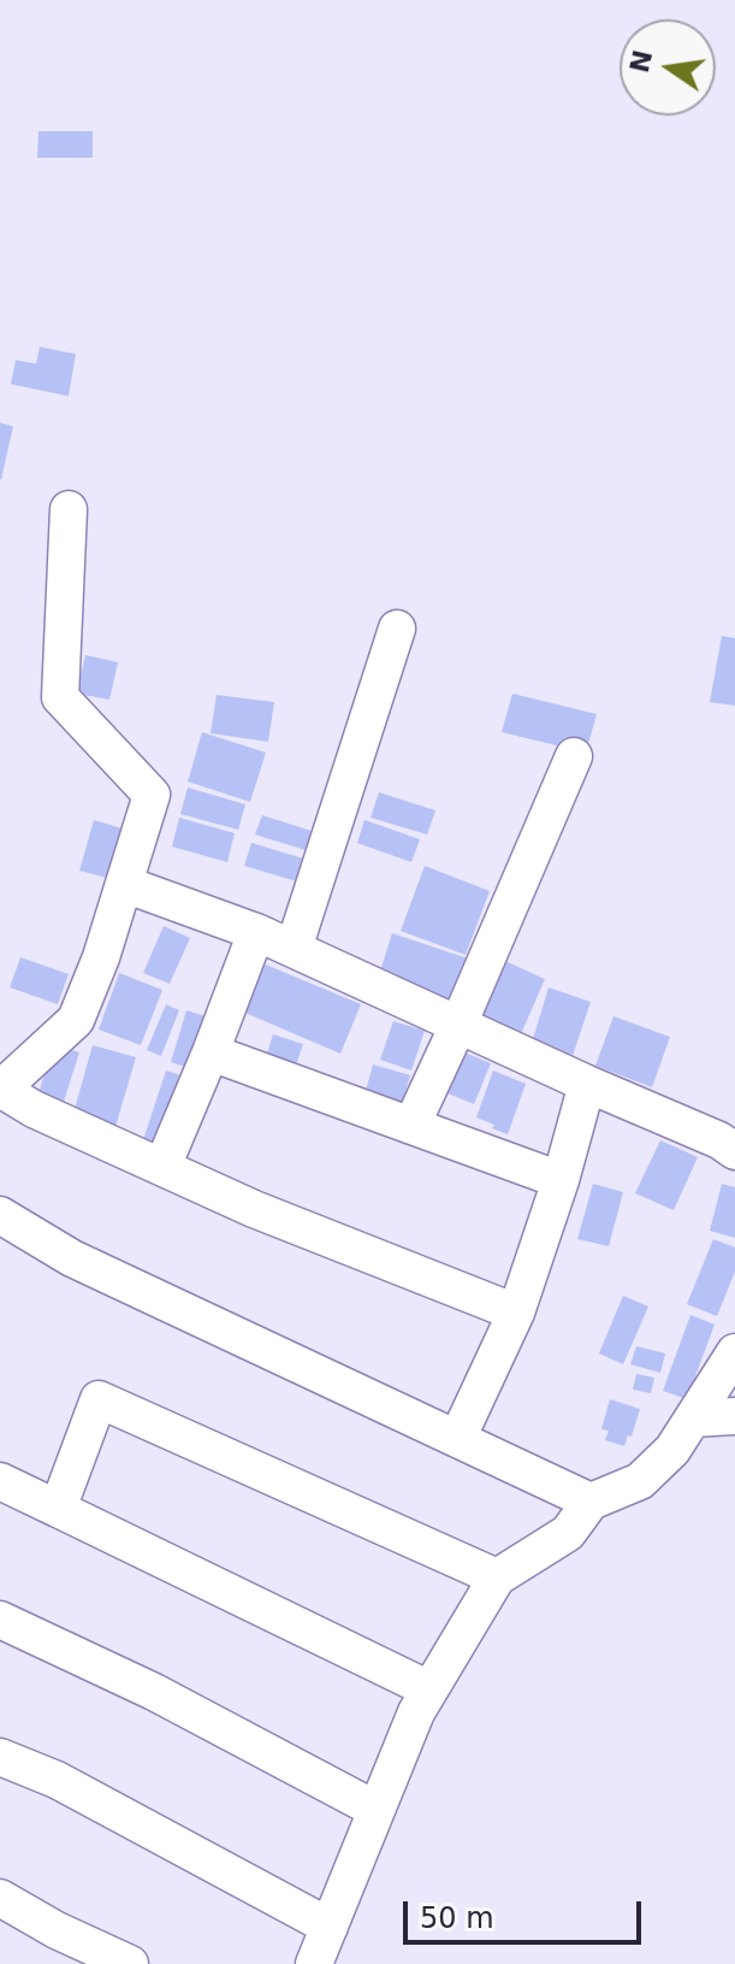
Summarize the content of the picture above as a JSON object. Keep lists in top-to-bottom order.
{
  "scale_bar": "50 m",
  "north": "left"
}
